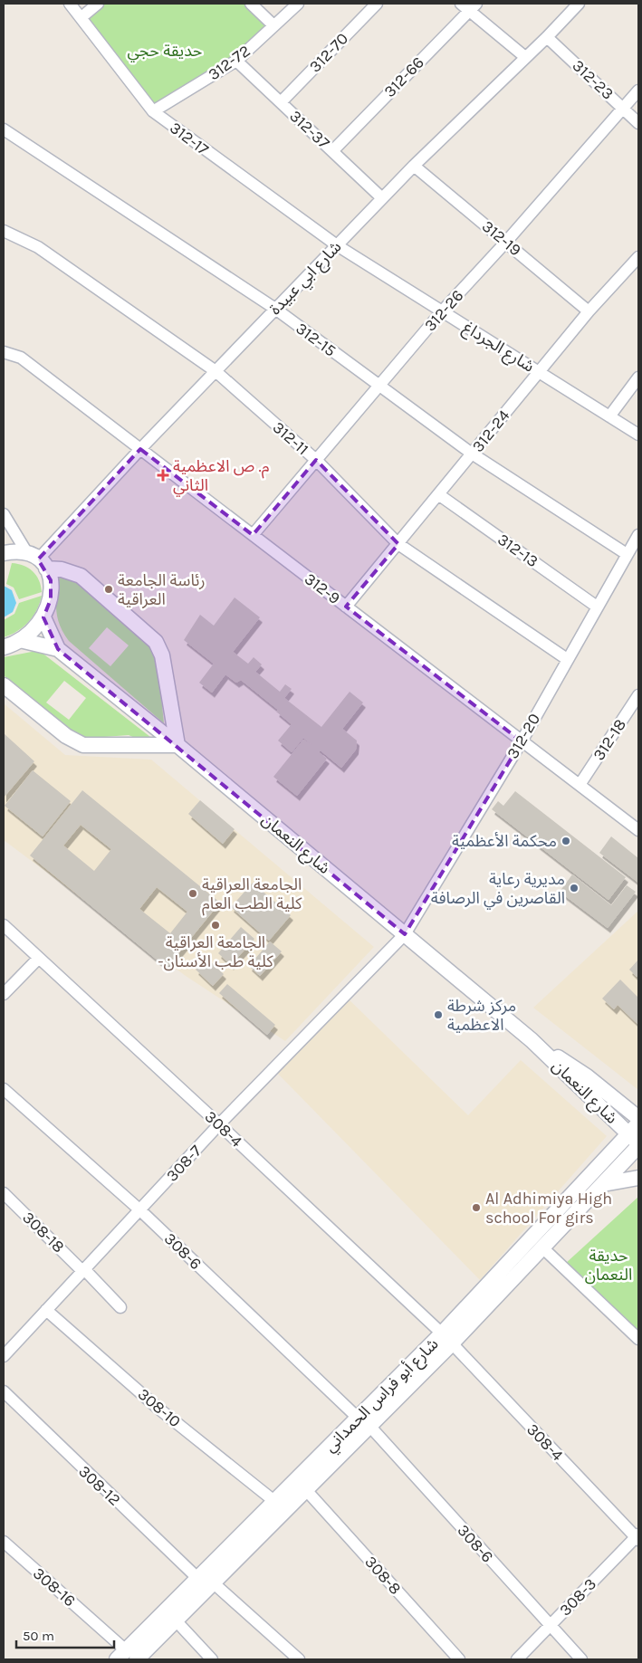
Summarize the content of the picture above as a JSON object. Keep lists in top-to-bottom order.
{
  "streets": {
    "street": [
      "312-70",
      "312-72",
      "312-66",
      "312-23",
      "312-37",
      "312-17",
      "312-19",
      "شارع ابي عبيدة",
      "312-26",
      "312-15",
      "شارع الجرداغ",
      "312-24",
      "312-11",
      "312-13",
      "312-9",
      "312-20",
      "312-18",
      "شارع النعمان",
      "308-4",
      "308-7",
      "308-18",
      "308-6",
      "شارع أبو فراس الحمداني",
      "308-10",
      "308-12",
      "308-8",
      "308-16",
      "308-3"
    ]
  },
  "crossings": [
    ["312-70", "312-37"],
    ["312-72", "312-37"],
    ["312-72", "312-17"],
    ["312-66", "312-37"],
    ["312-23", "شارع ابي عبيدة"],
    ["312-23", "312-26"],
    ["312-37", "شارع ابي عبيدة"],
    ["312-17", "شارع ابي عبيدة"],
    ["312-17", "شارع الجرداغ"],
    ["312-19", "شارع ابي عبيدة"],
    ["312-19", "312-26"],
    ["312-19", "312-24"],
    ["شارع ابي عبيدة", "312-15"],
    ["شارع ابي عبيدة", "شارع الجرداغ"],
    ["شارع ابي عبيدة", "312-11"],
    ["شارع ابي عبيدة", "312-9"],
    ["312-26", "312-15"],
    ["312-26", "شارع الجرداغ"],
    ["312-26", "312-11"],
    ["312-26", "312-9"],
    ["312-15", "312-24"],
    ["312-15", "312-20"],
    ["شارع الجرداغ", "312-24"],
    ["312-24", "312-11"],
    ["312-24", "312-13"],
    ["312-24", "312-9"],
    ["312-11", "312-20"],
    ["312-13", "312-20"],
    ["312-9", "312-20"],
    ["312-9", "312-18"],
    ["312-20", "شارع النعمان"],
    ["312-20", "308-7"],
    ["شارع النعمان", "308-7"],
    ["شارع النعمان", "شارع أبو فراس الحمداني"],
    ["308-4", "308-7"],
    ["308-4", "شارع أبو فراس الحمداني"],
    ["308-4", "308-3"],
    ["308-7", "308-18"],
    ["308-7", "308-6"],
    ["308-7", "308-10"],
    ["308-6", "شارع أبو فراس الحمداني"],
    ["308-6", "308-3"],
    ["شارع أبو فراس الحمداني", "308-10"],
    ["شارع أبو فراس الحمداني", "308-12"],
    ["شارع أبو فراس الحمداني", "308-8"],
    ["شارع أبو فراس الحمداني", "308-16"]
  ],
  "parks": ["حديقة حجي", "حديقة النعمان"],
  "places": {
    "health": ["م. ص الاعظمية الثاني"],
    "other": [
      "رئاسة الجامعة العراقية",
      "محكمة الأعظمية",
      "مديرية رعاية القاصرين في الرصافة",
      "الجامعة العراقية كلية الطب العام",
      "الجامعة العراقية -كلية طب الأسنان",
      "مركز شرطة الاعظمية",
      "Al Adhimiya High school For girs"
    ]
  },
  "scale_bar": "50 m"
}
